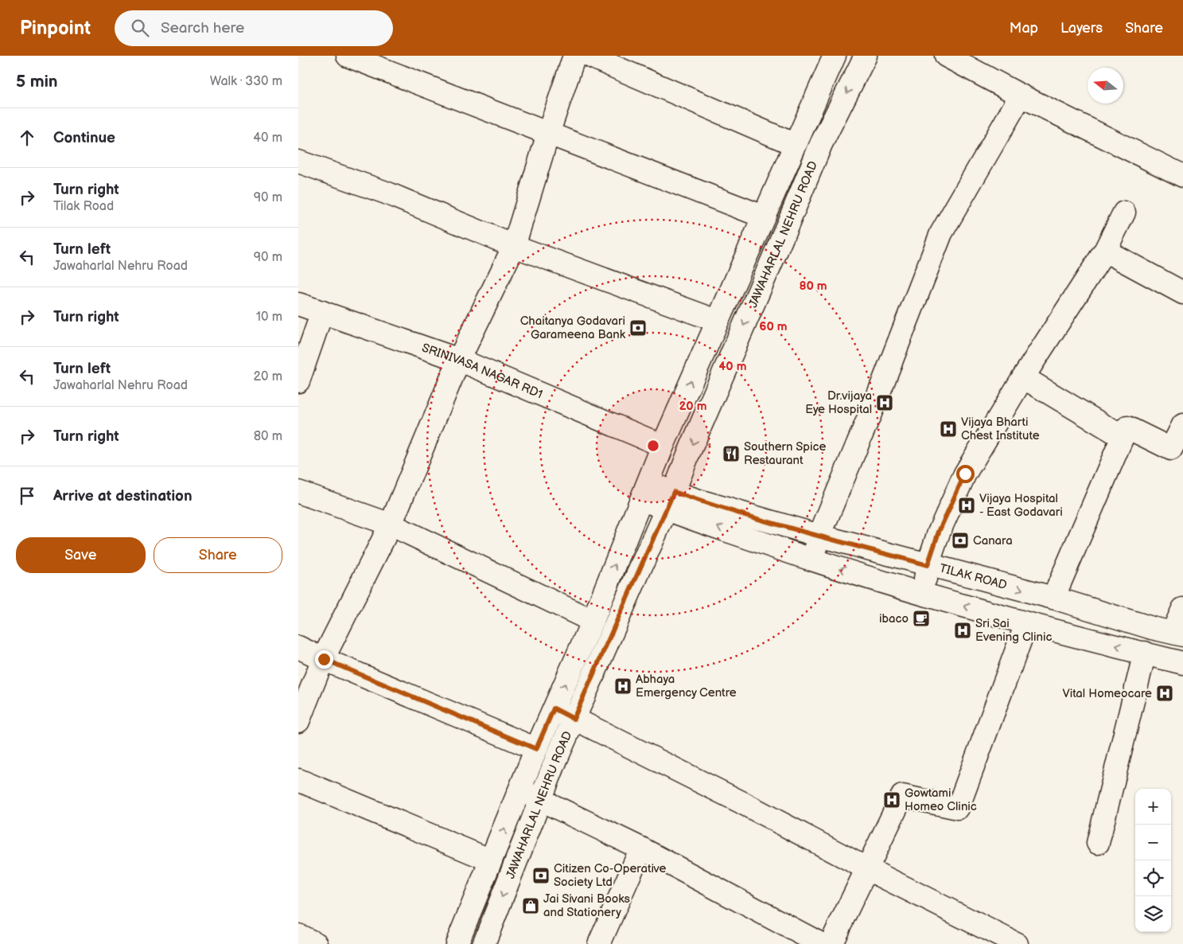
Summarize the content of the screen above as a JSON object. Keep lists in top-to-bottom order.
{
  "streets": {
    "street": ["JAWAHARLAL NEHRU ROAD", "SRINIVASA NAGAR RD1", "TILAK ROAD"]
  },
  "crossings": [
    ["JAWAHARLAL NEHRU ROAD", "SRINIVASA NAGAR RD1"],
    ["JAWAHARLAL NEHRU ROAD", "TILAK ROAD"]
  ],
  "places": {
    "bank": ["Chaitanya Godavari Garameena Bank", "Canara", "Citizen Co-Operative Society Ltd"],
    "hospital": [
      "Dr.vijaya Eye Hospital",
      "Vijaya Bharti Chest Institute",
      "Vijaya Hospital - East Godavari",
      "Sri Sai Evening Clinic",
      "Abhaya Emergency Centre",
      "Vital Homeocare",
      "Gowtami Homeo Clinic"
    ],
    "restaurant": ["Southern Spice Restaurant"],
    "cafe": ["ibaco"],
    "shop": ["Jai Sivani Books and Stationery"]
  },
  "north": "left",
  "page": {
    "header": "Pinpoint",
    "search": "Search here",
    "nav": ["Map", "Layers", "Share"],
    "heading": ["5 min", "Walk · 330 m"],
    "list": [
      ["Continue", "40 m"],
      ["Turn right", "Tilak Road", "90 m"],
      ["Turn left", "Jawaharlal Nehru Road", "90 m"],
      ["Turn right", "10 m"],
      ["Turn left", "Jawaharlal Nehru Road", "20 m"],
      ["Turn right", "80 m"],
      "Arrive at destination"
    ],
    "buttons": ["Save", "Share"],
    "map_buttons": ["+", "−"]
  },
  "rings": [
    "80 m",
    "60 m",
    "40 m",
    "20 m"
  ]
}
